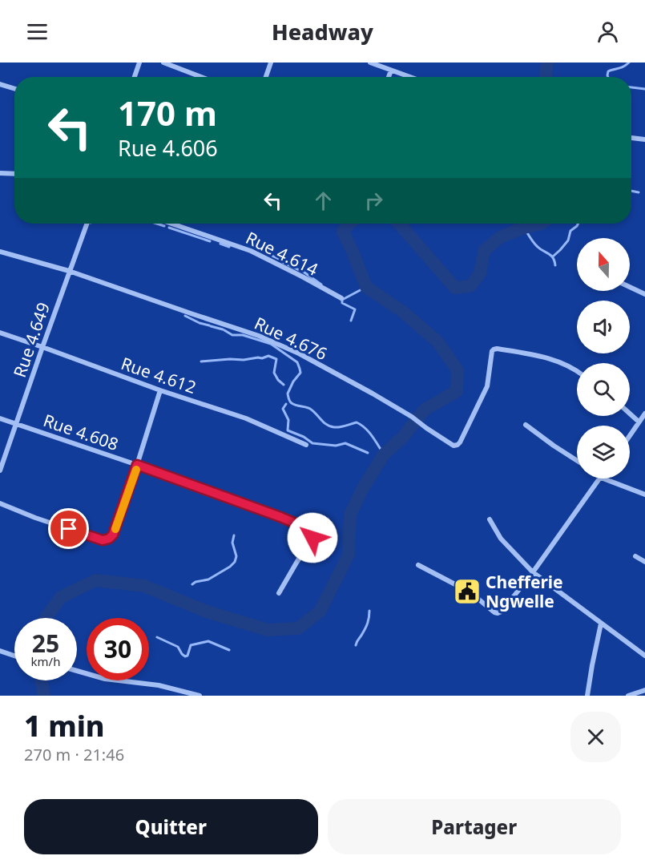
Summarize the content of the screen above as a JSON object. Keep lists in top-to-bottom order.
{
  "streets": {
    "street": [
      "Rue 4.614",
      "Rue 4.676",
      "Rue 4.649",
      "Rue 4.612",
      "Rue 4.608"
    ]
  },
  "crossings": [
    ["Rue 4.676", "Rue 4.649"],
    ["Rue 4.649", "Rue 4.612"],
    ["Rue 4.649", "Rue 4.608"]
  ],
  "places": {
    "public building": ["Chefferie Ngwelle"]
  },
  "north": "top",
  "page": {
    "header": "Headway",
    "turn": ["170 m", "Rue 4.606"],
    "speed": "25 km/h",
    "limit": "30",
    "heading": ["1 min", "270 m · 21:46"],
    "buttons": ["Quitter", "Partager"]
  }
}
